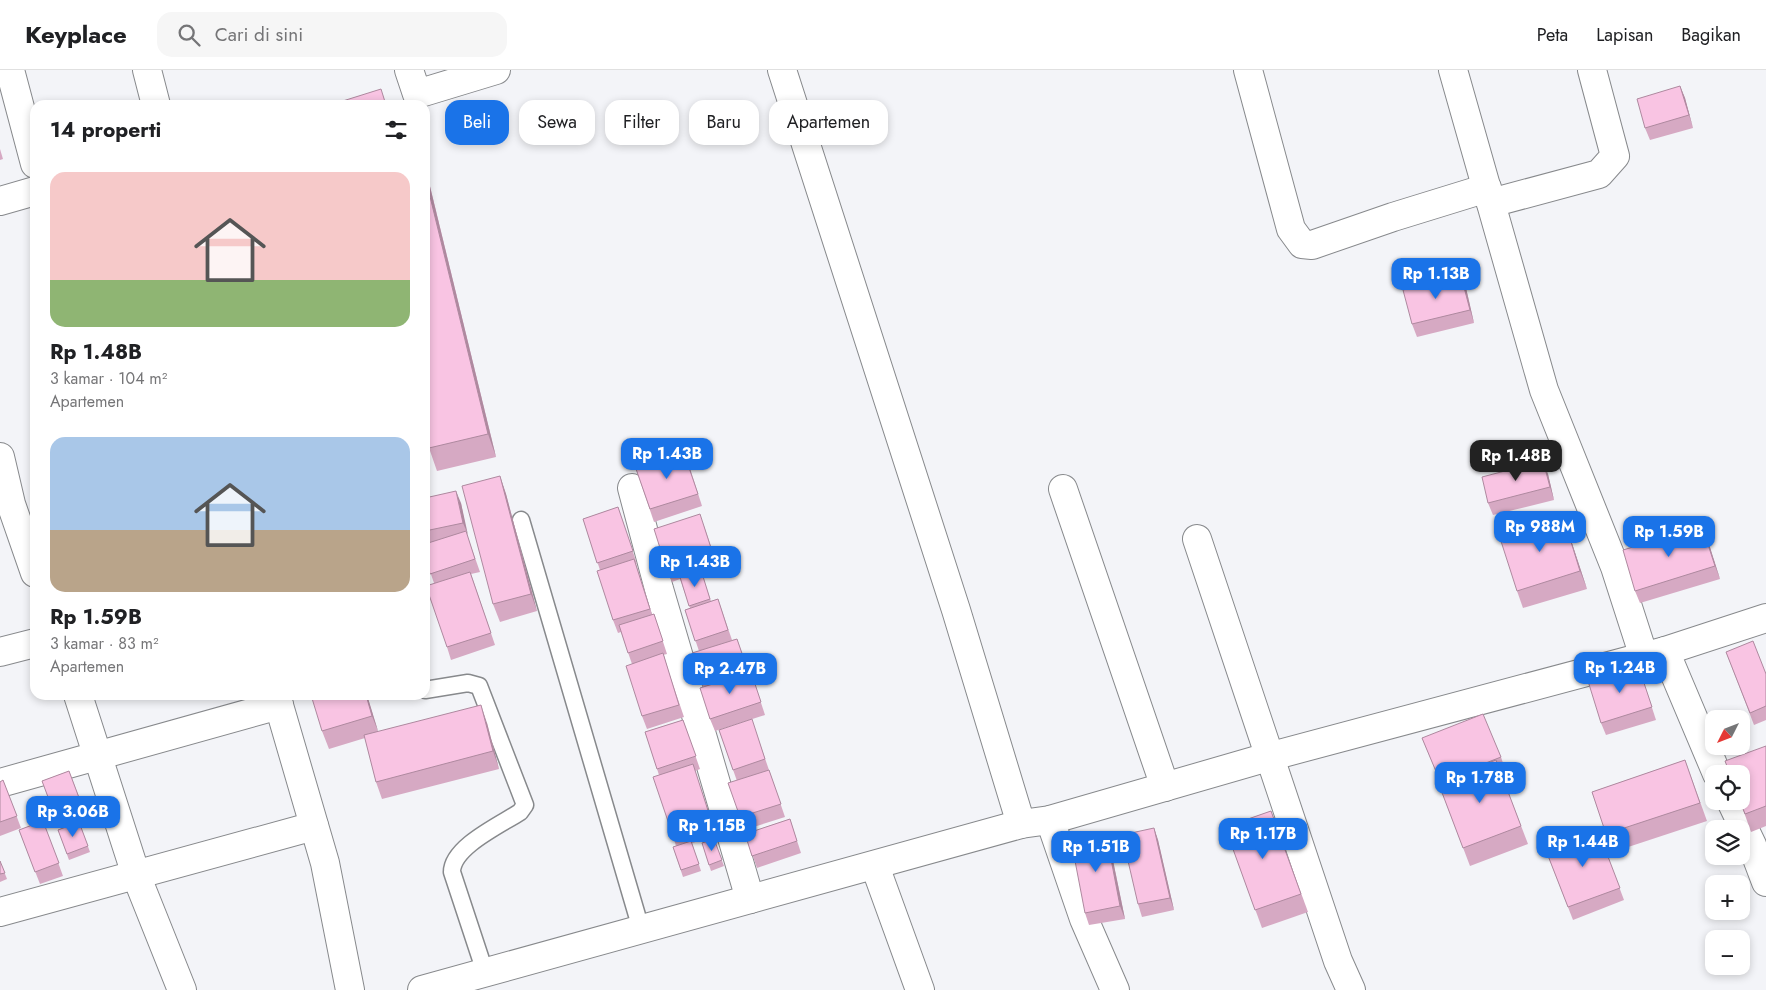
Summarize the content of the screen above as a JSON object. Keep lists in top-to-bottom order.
{
  "north": "bottom left",
  "page": {
    "header": "Keyplace",
    "search": "Cari di sini",
    "nav": ["Peta", "Lapisan", "Bagikan"],
    "chip": [
      "Beli",
      "Sewa",
      "Filter",
      "Baru",
      "Apartemen"
    ],
    "heading": "14 properti",
    "list": [
      {
        "name": "Rp 1.48B",
        "note": "3 kamar · 104 m² · Apartemen"
      },
      {
        "name": "Rp 1.59B",
        "note": "3 kamar · 83 m² · Apartemen"
      }
    ],
    "price": [
      "Rp 1.13B",
      "Rp 1.43B",
      "Rp 1.48B",
      "Rp 988M",
      "Rp 1.59B",
      "Rp 1.43B",
      "Rp 1.24B",
      "Rp 2.47B",
      "Rp 1.78B",
      "Rp 3.06B",
      "Rp 1.15B",
      "Rp 1.17B",
      "Rp 1.44B",
      "Rp 1.51B"
    ],
    "map_buttons": ["+", "−"]
  }
}
